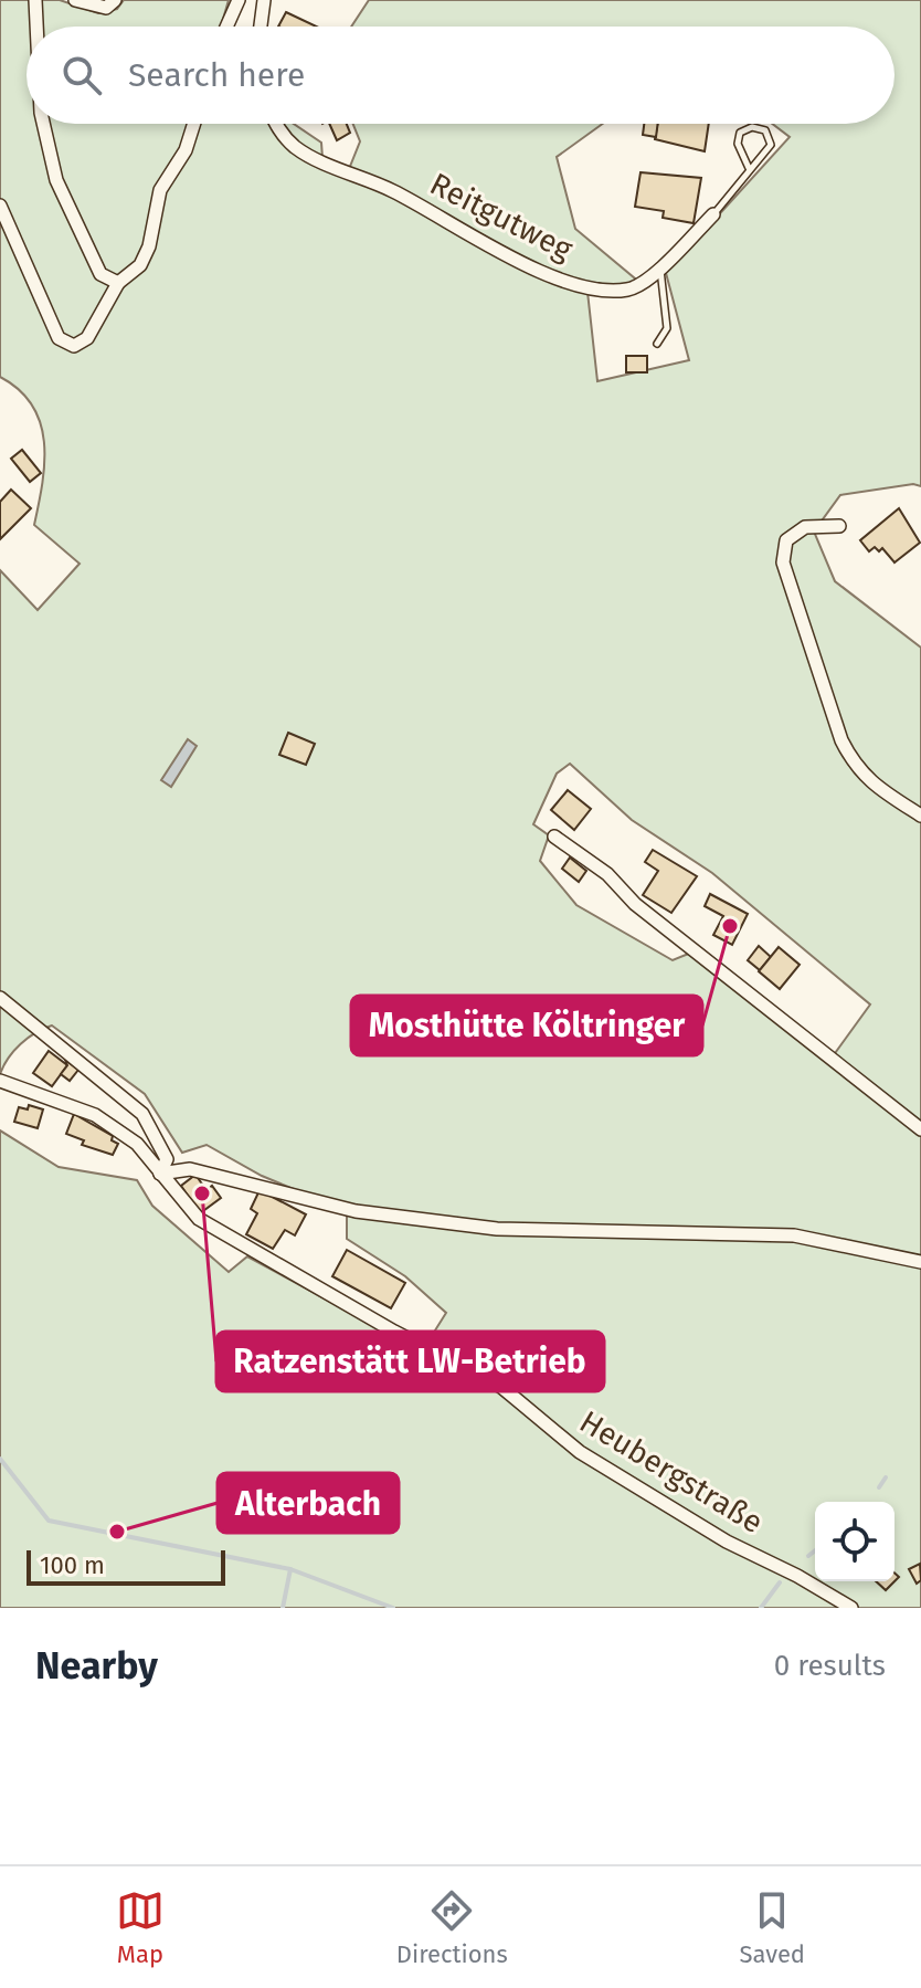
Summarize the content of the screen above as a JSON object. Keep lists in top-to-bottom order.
{
  "streets": {
    "street": ["Reitgutweg", "Heubergstraße"]
  },
  "places": ["Mosthütte Költringer", "Ratzenstätt LW-Betrieb", "Alterbach"],
  "scale_bar": "100 m",
  "page": {
    "search": "Search here",
    "scale": "100 m",
    "heading": ["Nearby", "0 results"],
    "nav": ["Map", "Directions", "Saved"]
  }
}
